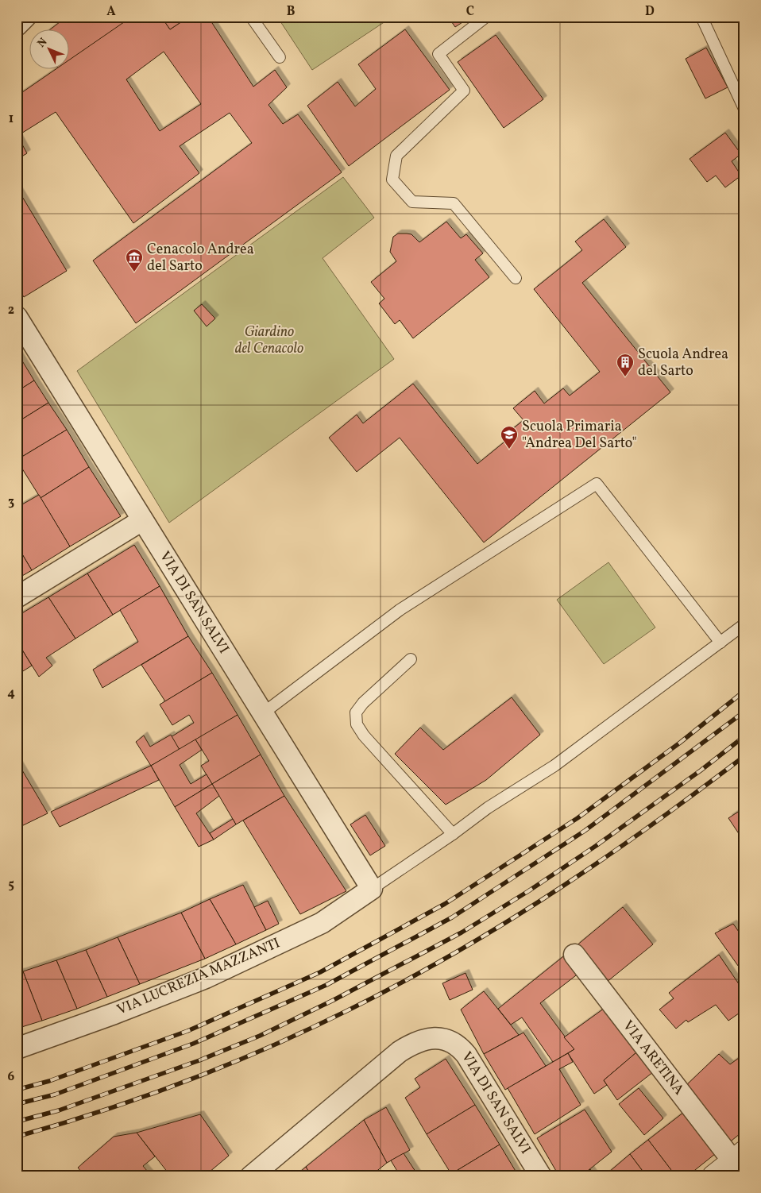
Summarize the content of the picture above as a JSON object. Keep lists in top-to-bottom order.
{
  "streets": {
    "street": ["VIA DI SAN SALVI", "VIA LUCREZIA MAZZANTI", "VIA ARETINA"]
  },
  "crossings": [
    ["VIA DI SAN SALVI", "VIA LUCREZIA MAZZANTI"]
  ],
  "parks": ["Giardino del Cenacolo"],
  "places": {
    "museum": ["Cenacolo Andrea del Sarto"],
    "building": ["Scuola Andrea del Sarto"],
    "school or university": ["Scuola Primaria \"Andrea Del Sarto\""]
  },
  "north": "top left",
  "grid": {
    "columns": [
      "A",
      "B",
      "C",
      "D"
    ],
    "rows": [
      "1",
      "2",
      "3",
      "4",
      "5",
      "6"
    ]
  }
}
